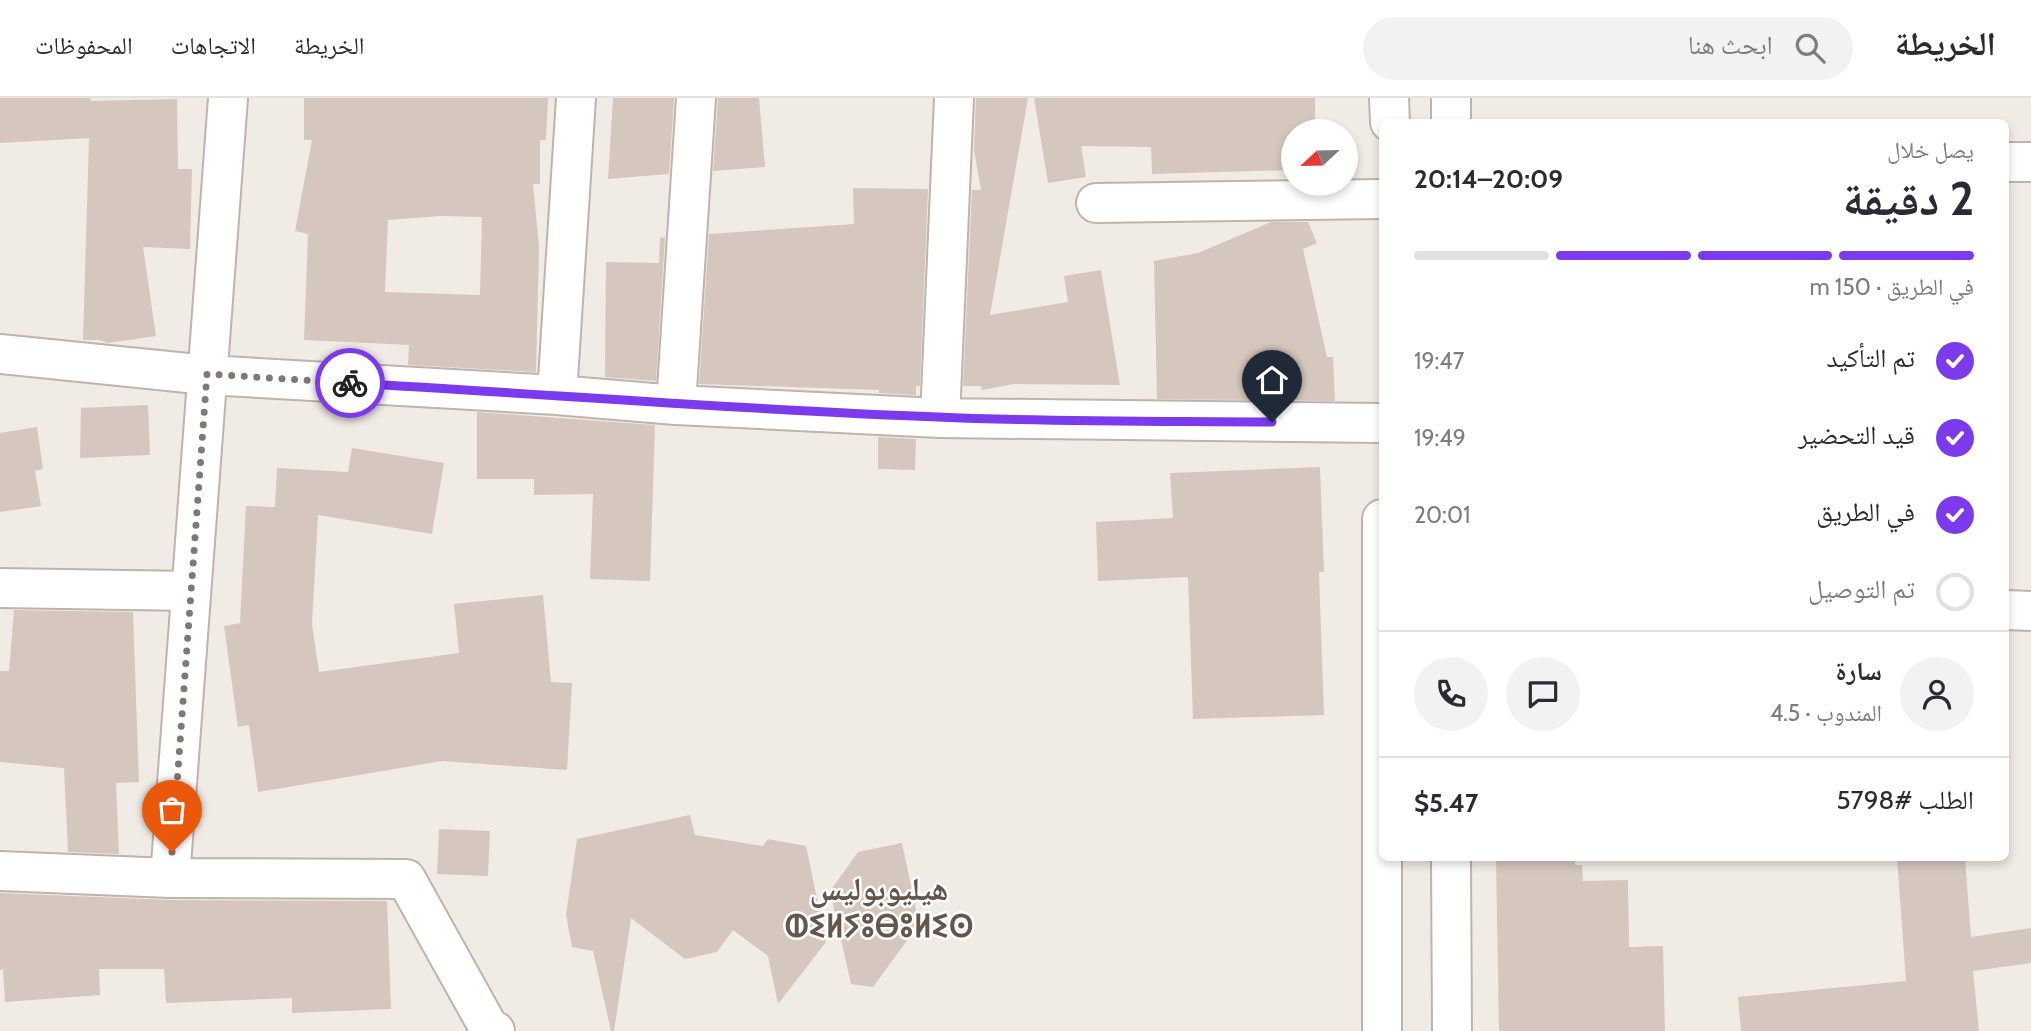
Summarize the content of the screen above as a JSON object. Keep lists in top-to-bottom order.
{
  "districts": ["ھيليوبوليس ⵀⵉⵍⵢⵓⴱⵓⵍⵉⵙ"],
  "north": "left",
  "page": {
    "header": "الخريطة",
    "search": "ابحث هنا",
    "nav": ["الخريطة", "الاتجاهات", "المحفوظات"],
    "heading": ["2 دقيقة", "يصل خلال", "20:09–20:14"],
    "panel": [
      "سارة",
      "المندوب · 4.5",
      "الطلب #5798",
      "$5.47"
    ],
    "bar": "في الطريق · 150 m",
    "list": [
      ["تم التأكيد", "19:47"],
      ["قيد التحضير", "19:49"],
      ["في الطريق", "20:01"],
      "تم التوصيل"
    ]
  }
}
